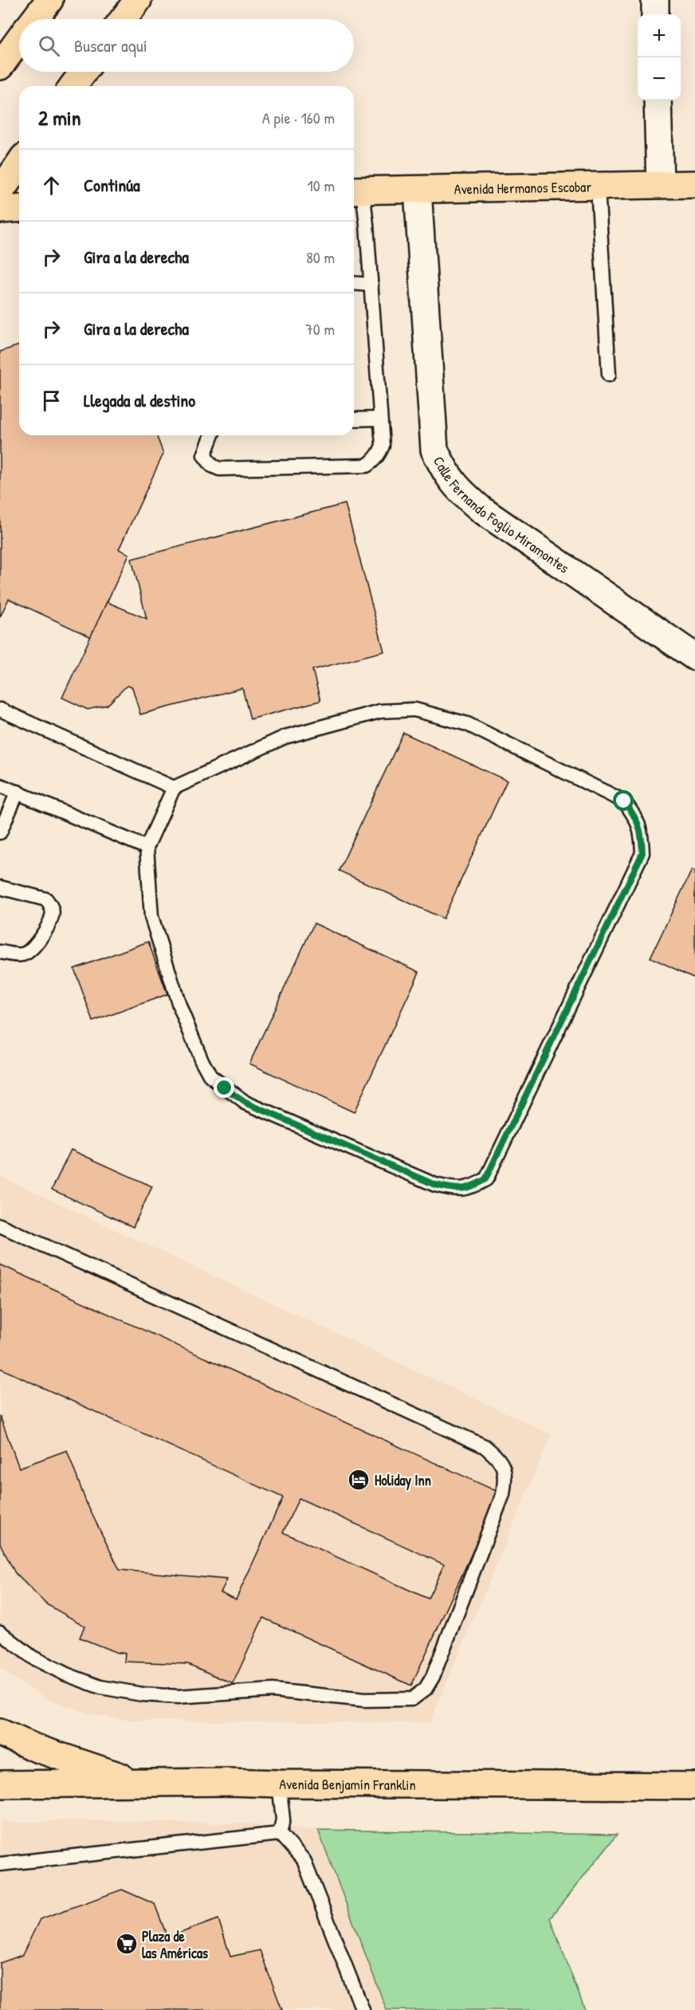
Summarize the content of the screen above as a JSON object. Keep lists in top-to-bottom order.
{
  "streets": {
    "main road": ["Avenida Hermanos Escobar", "Avenida Benjamín Franklin"],
    "street": ["Calle Fernando Foglio Miramontes"]
  },
  "crossings": [
    ["Avenida Hermanos Escobar", "Calle Fernando Foglio Miramontes"]
  ],
  "places": {
    "hotel": ["Holiday Inn"],
    "supermarket": ["Plaza de las Américas"]
  },
  "page": {
    "map_buttons": ["+", "−"],
    "search": "Buscar aquí",
    "heading": ["2 min", "A pie · 160 m"],
    "list": [
      ["Continúa", "10 m"],
      ["Gira a la derecha", "80 m"],
      ["Gira a la derecha", "70 m"],
      "Llegada al destino"
    ]
  }
}
